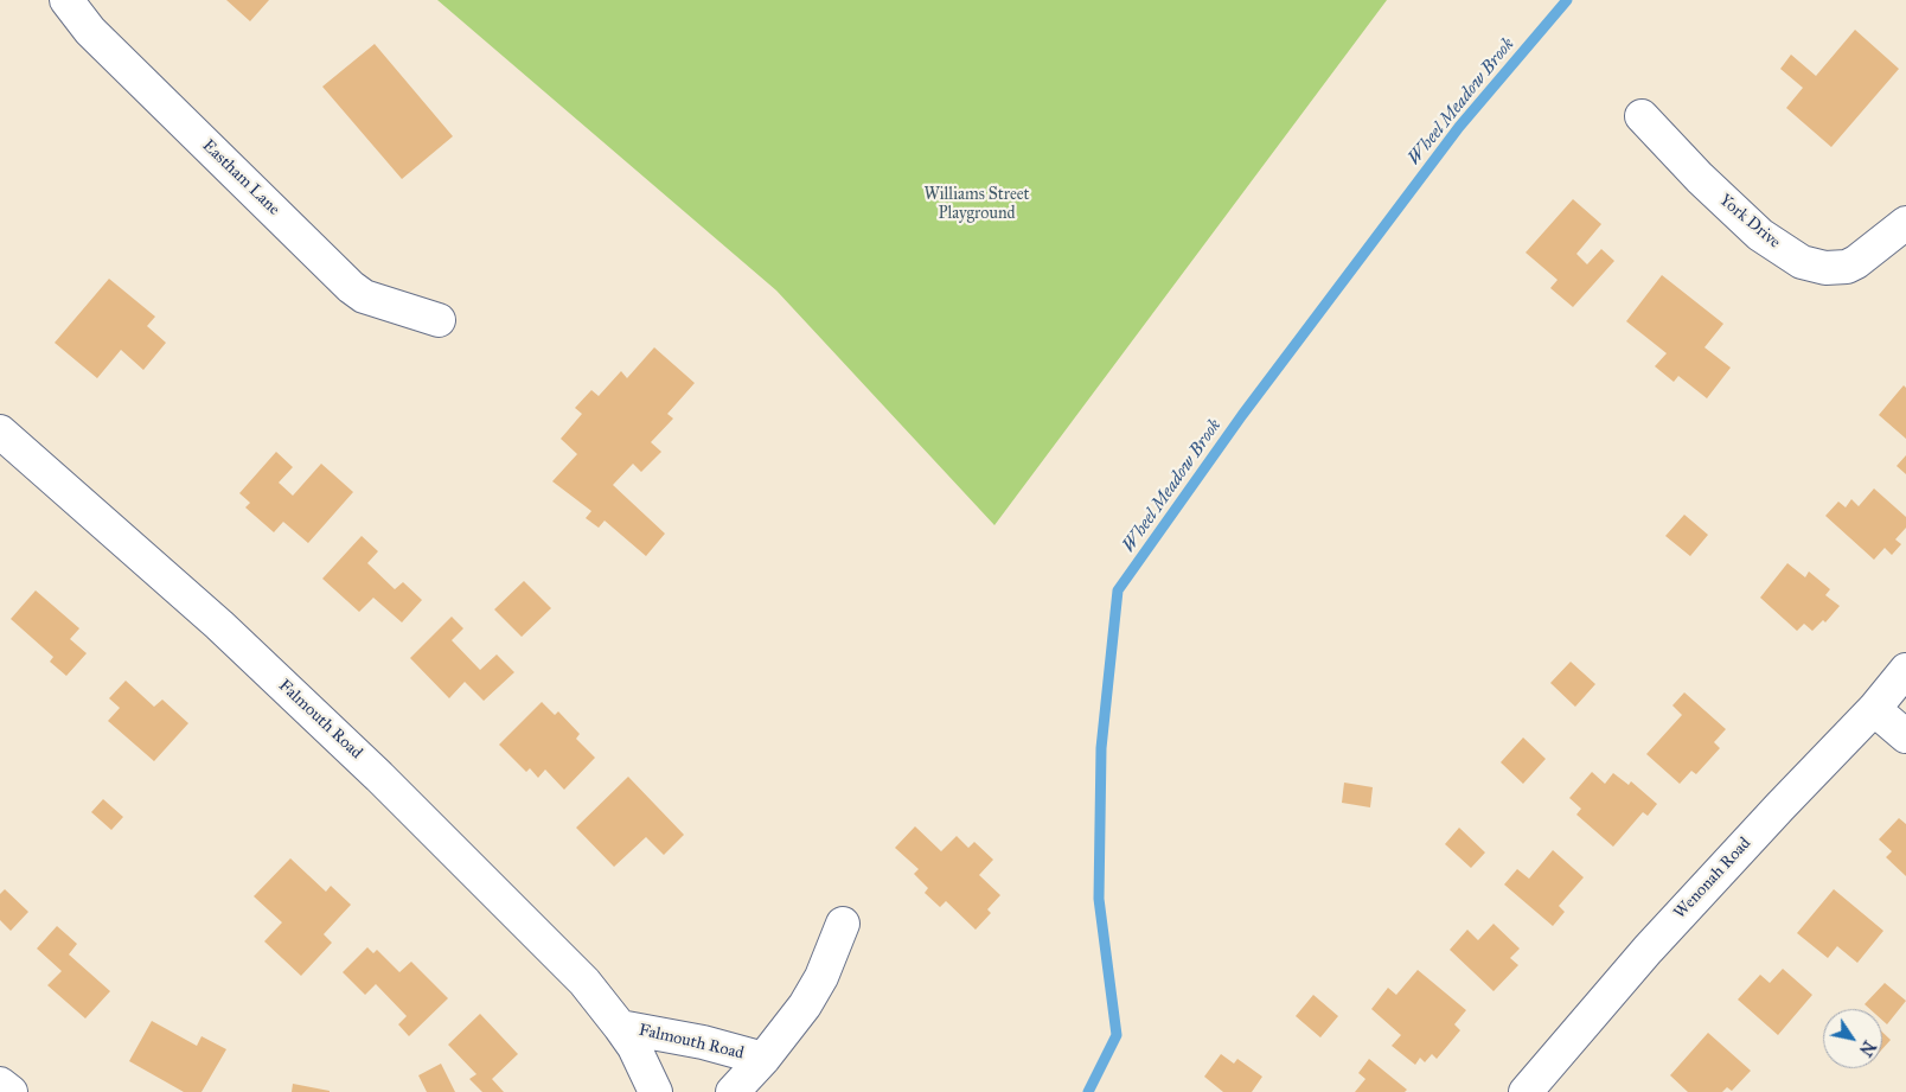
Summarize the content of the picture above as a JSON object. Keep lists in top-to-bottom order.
{
  "streets": {
    "street": [
      "Eastham Lane",
      "York Drive",
      "Falmouth Road",
      "Wenonah Road"
    ]
  },
  "water": ["Wheel Meadow Brook"],
  "parks": ["Williams Street Playground"],
  "north": "bottom right"
}
